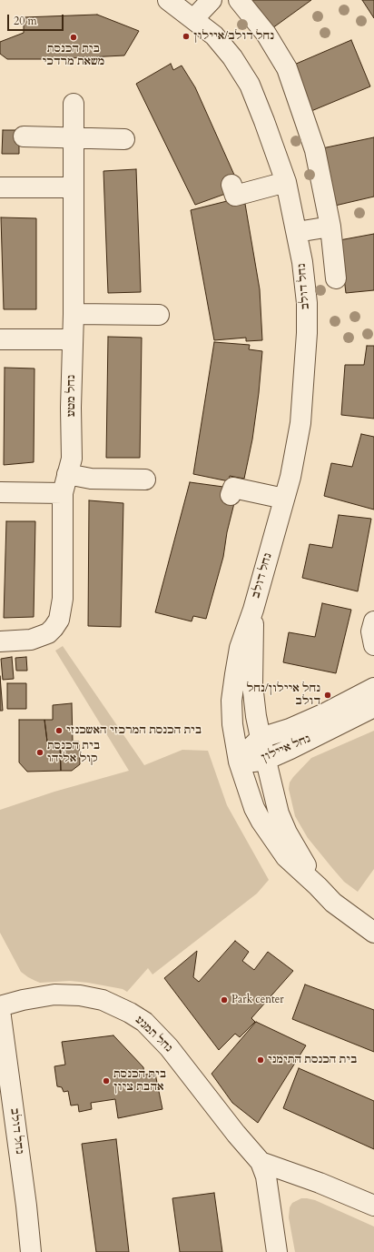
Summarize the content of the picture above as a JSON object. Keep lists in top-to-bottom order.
{
  "streets": {
    "street": [
      "נחל דולב",
      "נחל מטע",
      "נחל איילון",
      "נחל תמנע"
    ]
  },
  "crossings": [
    ["נחל דולב", "נחל איילון"]
  ],
  "places": [
    "נחל דולב/איילון",
    "בית הכנסת משאת מרדכי",
    "נחל איילון/נחל דולב",
    "בית הכנסת המרכזי האשכנזי",
    "בית הכנסת קול אליהו",
    "Park center",
    "בית הכנסת התימני",
    "בית הכנסת אהבת ציון"
  ],
  "scale_bar": "20 m"
}
